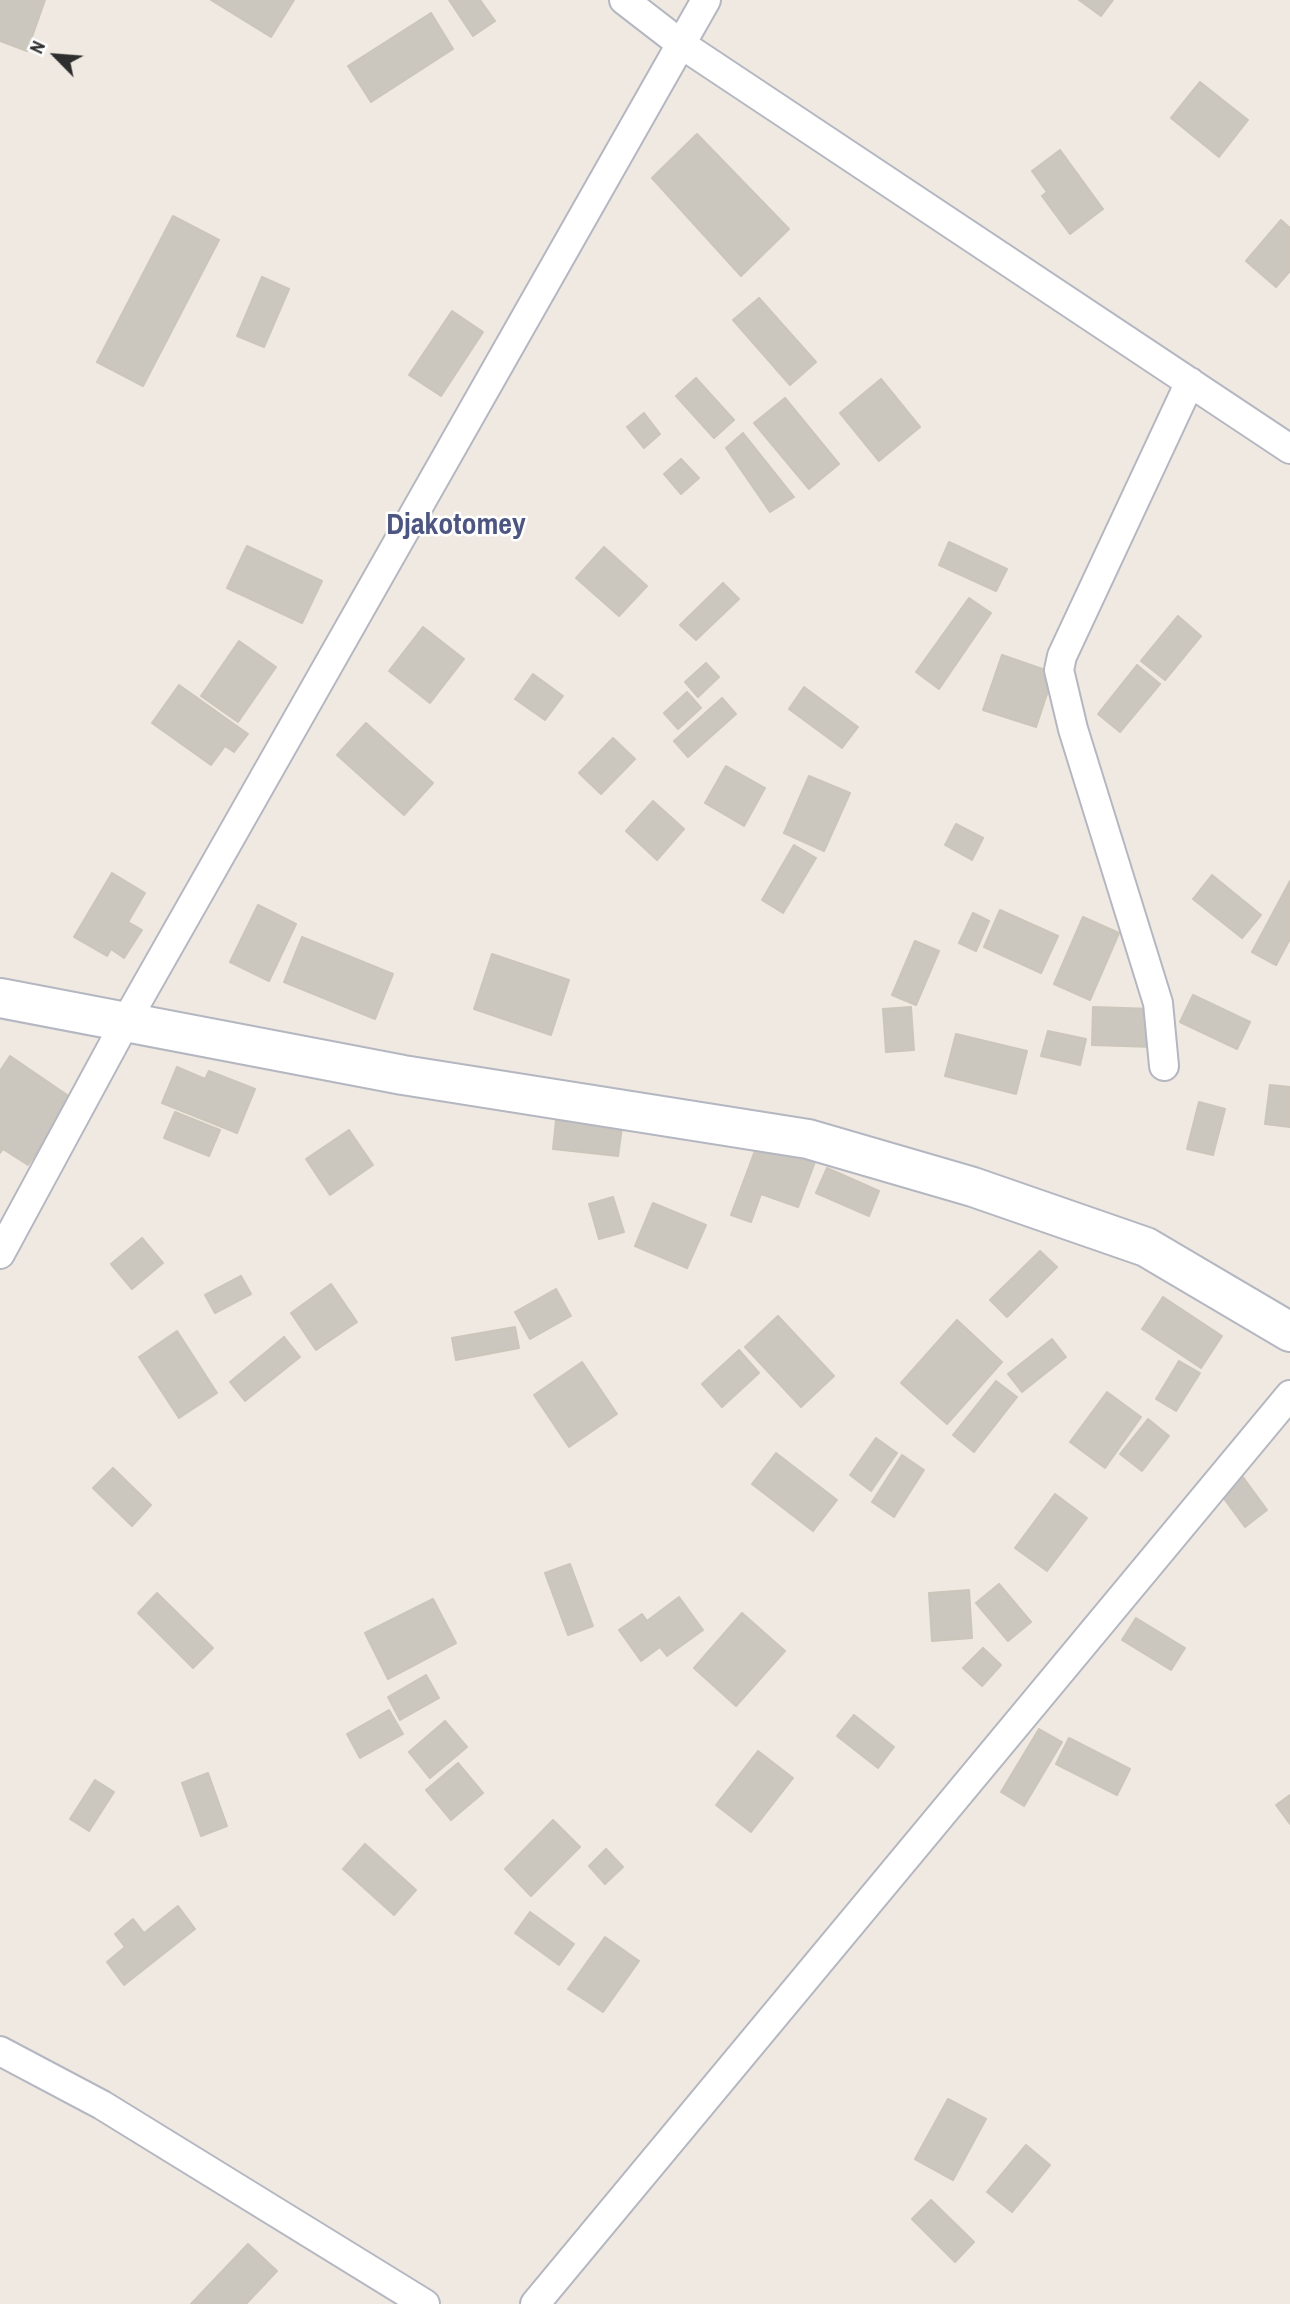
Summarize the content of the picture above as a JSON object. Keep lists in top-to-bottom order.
{
  "districts": ["Djakotomey"],
  "north": "top left"
}
